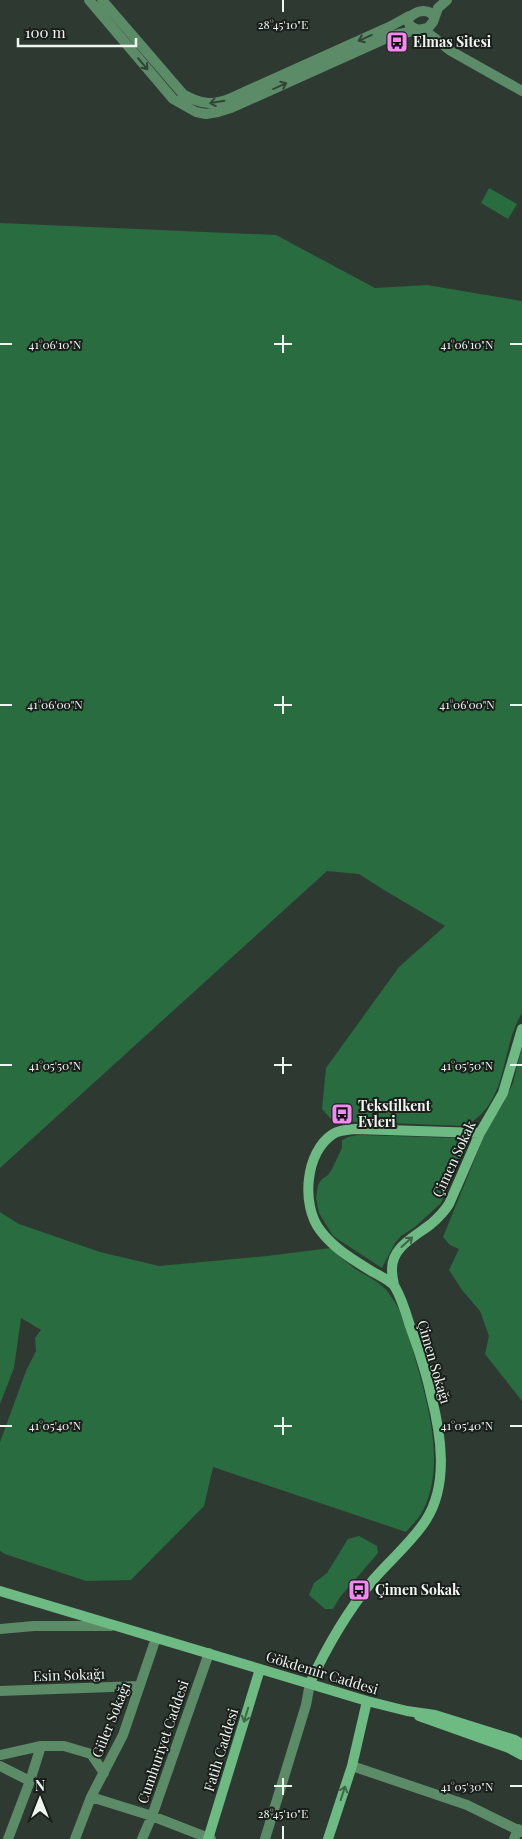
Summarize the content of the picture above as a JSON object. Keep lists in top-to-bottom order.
{
  "streets": {
    "main road": [
      "Çimen Sokak",
      "Çimen Sokağı",
      "Gökdemir Caddesi",
      "Fatih Caddesi"
    ],
    "street": ["Esin Sokağı", "Güler Sokağı", "Cumhuriyet Caddesi"]
  },
  "crossings": [
    ["Çimen Sokak", "Çimen Sokağı"],
    ["Çimen Sokağı", "Gökdemir Caddesi"],
    ["Gökdemir Caddesi", "Güler Sokağı"],
    ["Gökdemir Caddesi", "Cumhuriyet Caddesi"],
    ["Gökdemir Caddesi", "Fatih Caddesi"],
    ["Esin Sokağı", "Güler Sokağı"]
  ],
  "one_way": ["Çimen Sokak", "Fatih Caddesi"],
  "places": {
    "bus stop": ["Elmas Sitesi", "Tekstilkent Evleri", "Çimen Sokak"]
  },
  "scale_bar": "100 m",
  "north": "top",
  "coordinates": [
    "28°45'10\"E",
    "41°06'10\"N",
    "41°06'00\"N",
    "41°05'50\"N",
    "41°05'40\"N",
    "41°05'30\"N"
  ]
}
